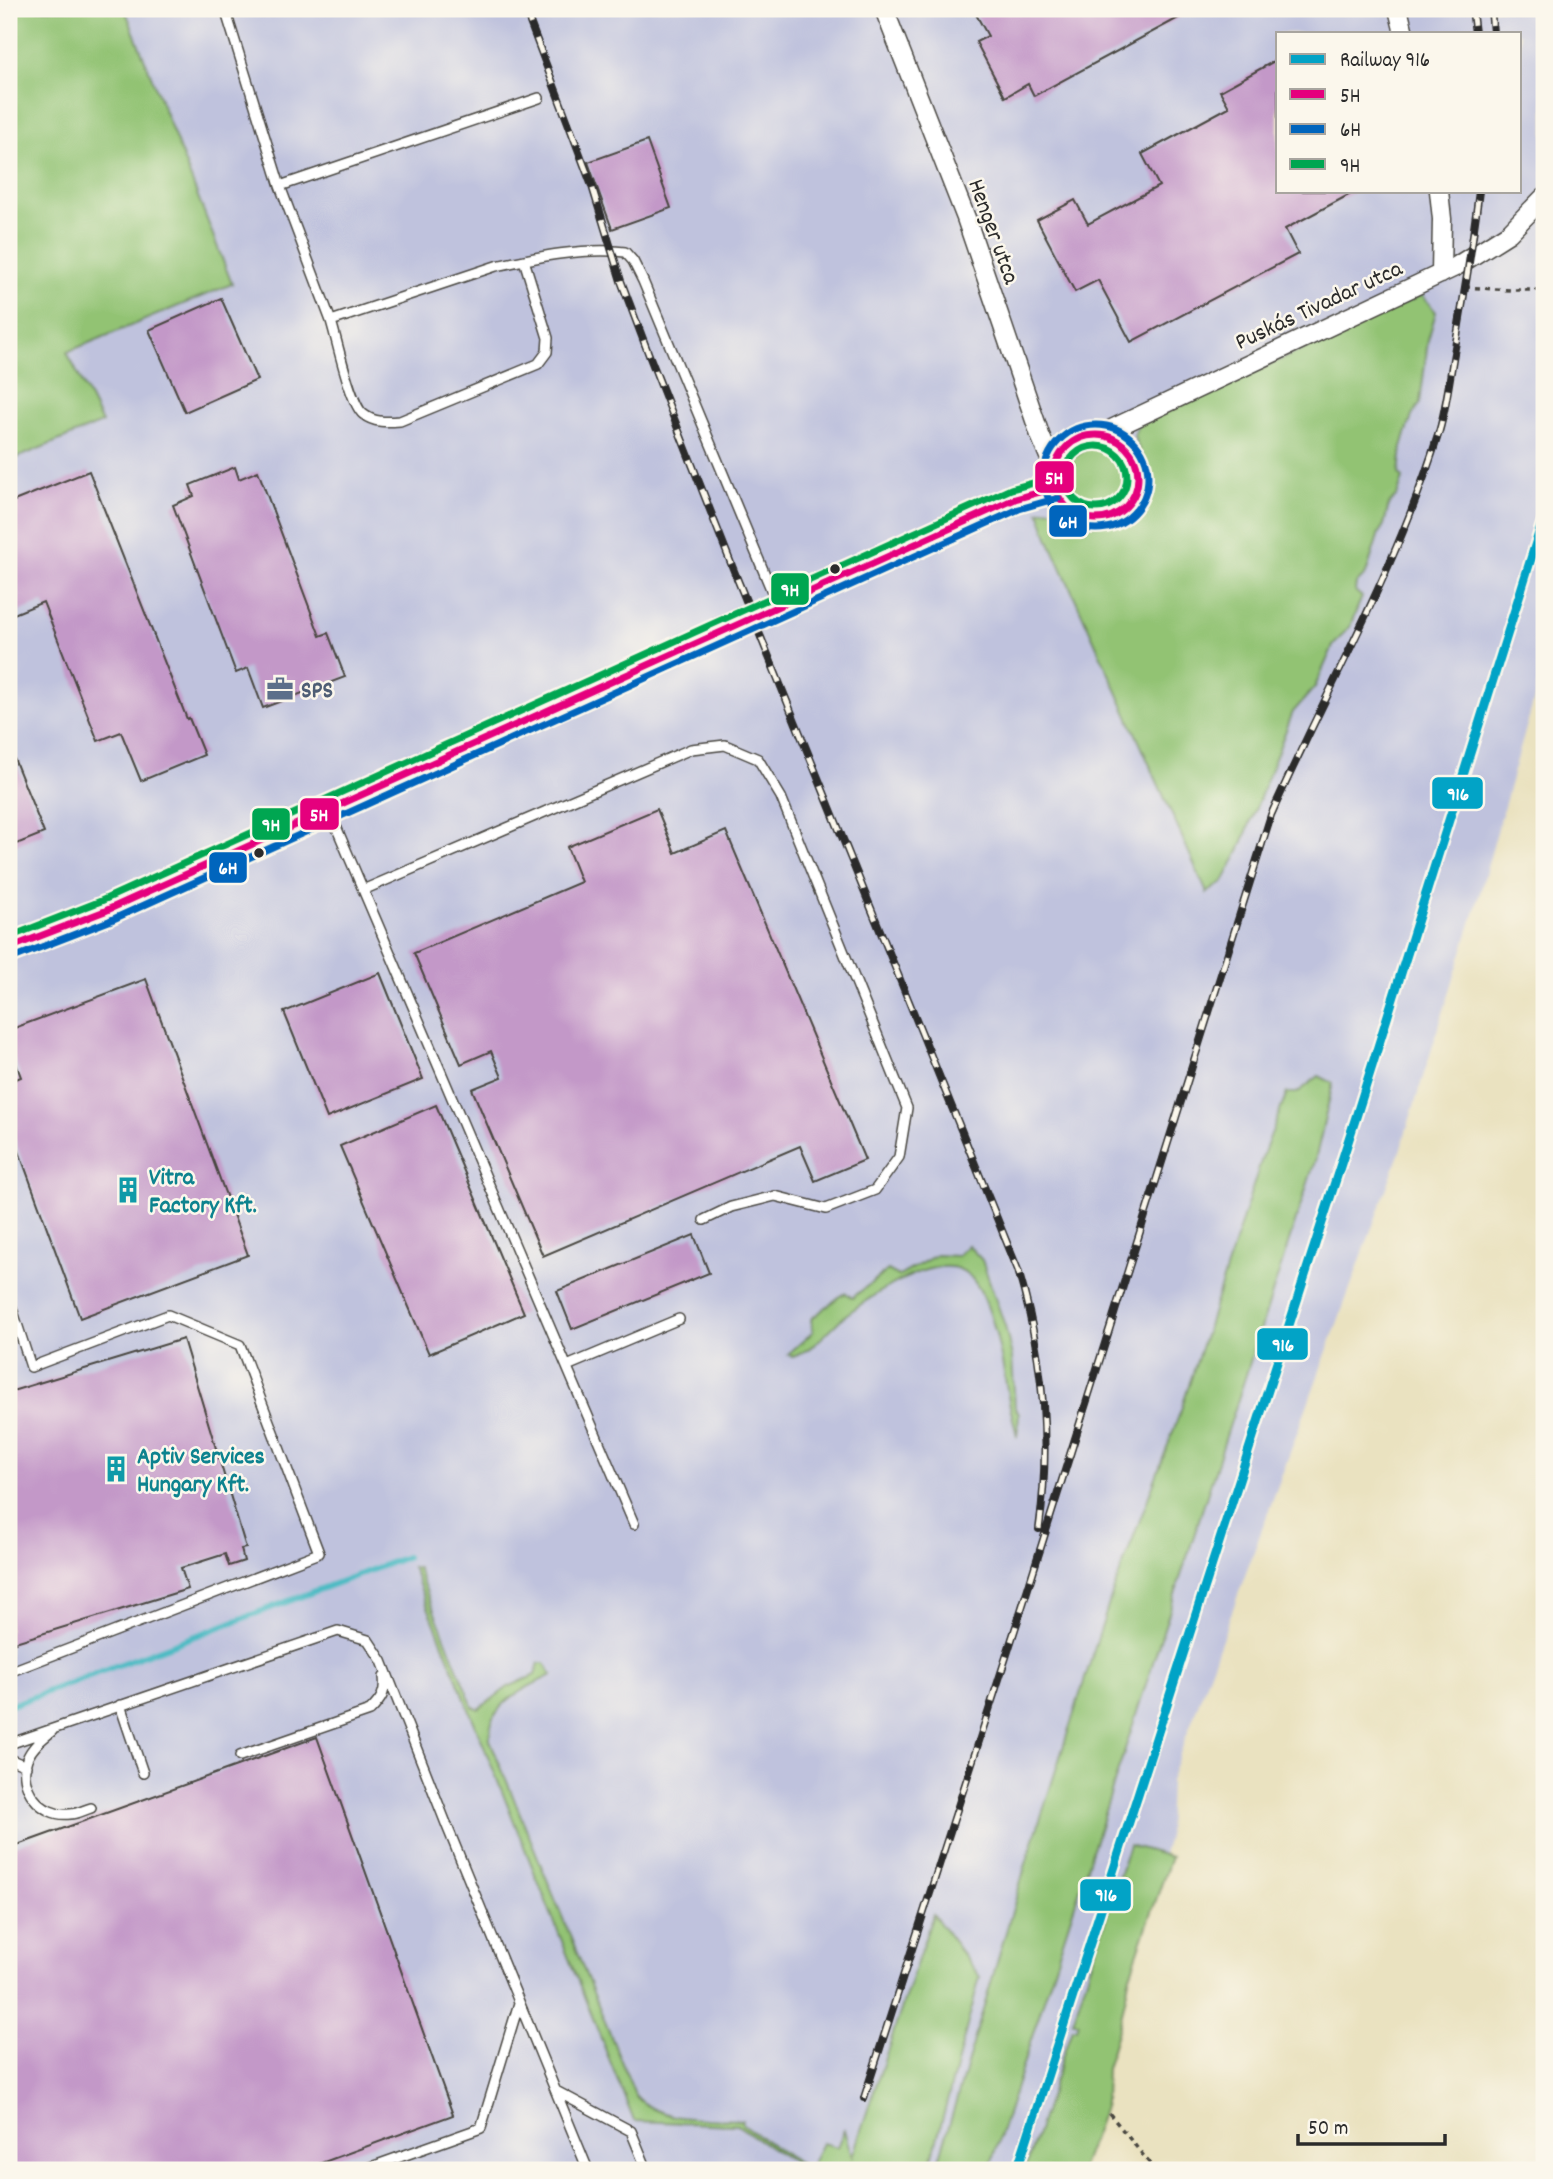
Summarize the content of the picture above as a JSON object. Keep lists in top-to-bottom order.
{
  "streets": {
    "street": ["Henger utca", "Puskás Tivadar utca"]
  },
  "crossings": [
    ["Henger utca", "Puskás Tivadar utca"]
  ],
  "places": {
    "office": ["SPS"],
    "building": ["Vitra Factory Kft.", "Aptiv Services Hungary Kft."]
  },
  "lines": [
    "transit line 6H",
    "transit line 5H",
    "transit line 9H",
    "rail line 916"
  ],
  "legend": [
    "Railway 916",
    "5H",
    "6H",
    "9H"
  ],
  "scale_bar": "50 m"
}
